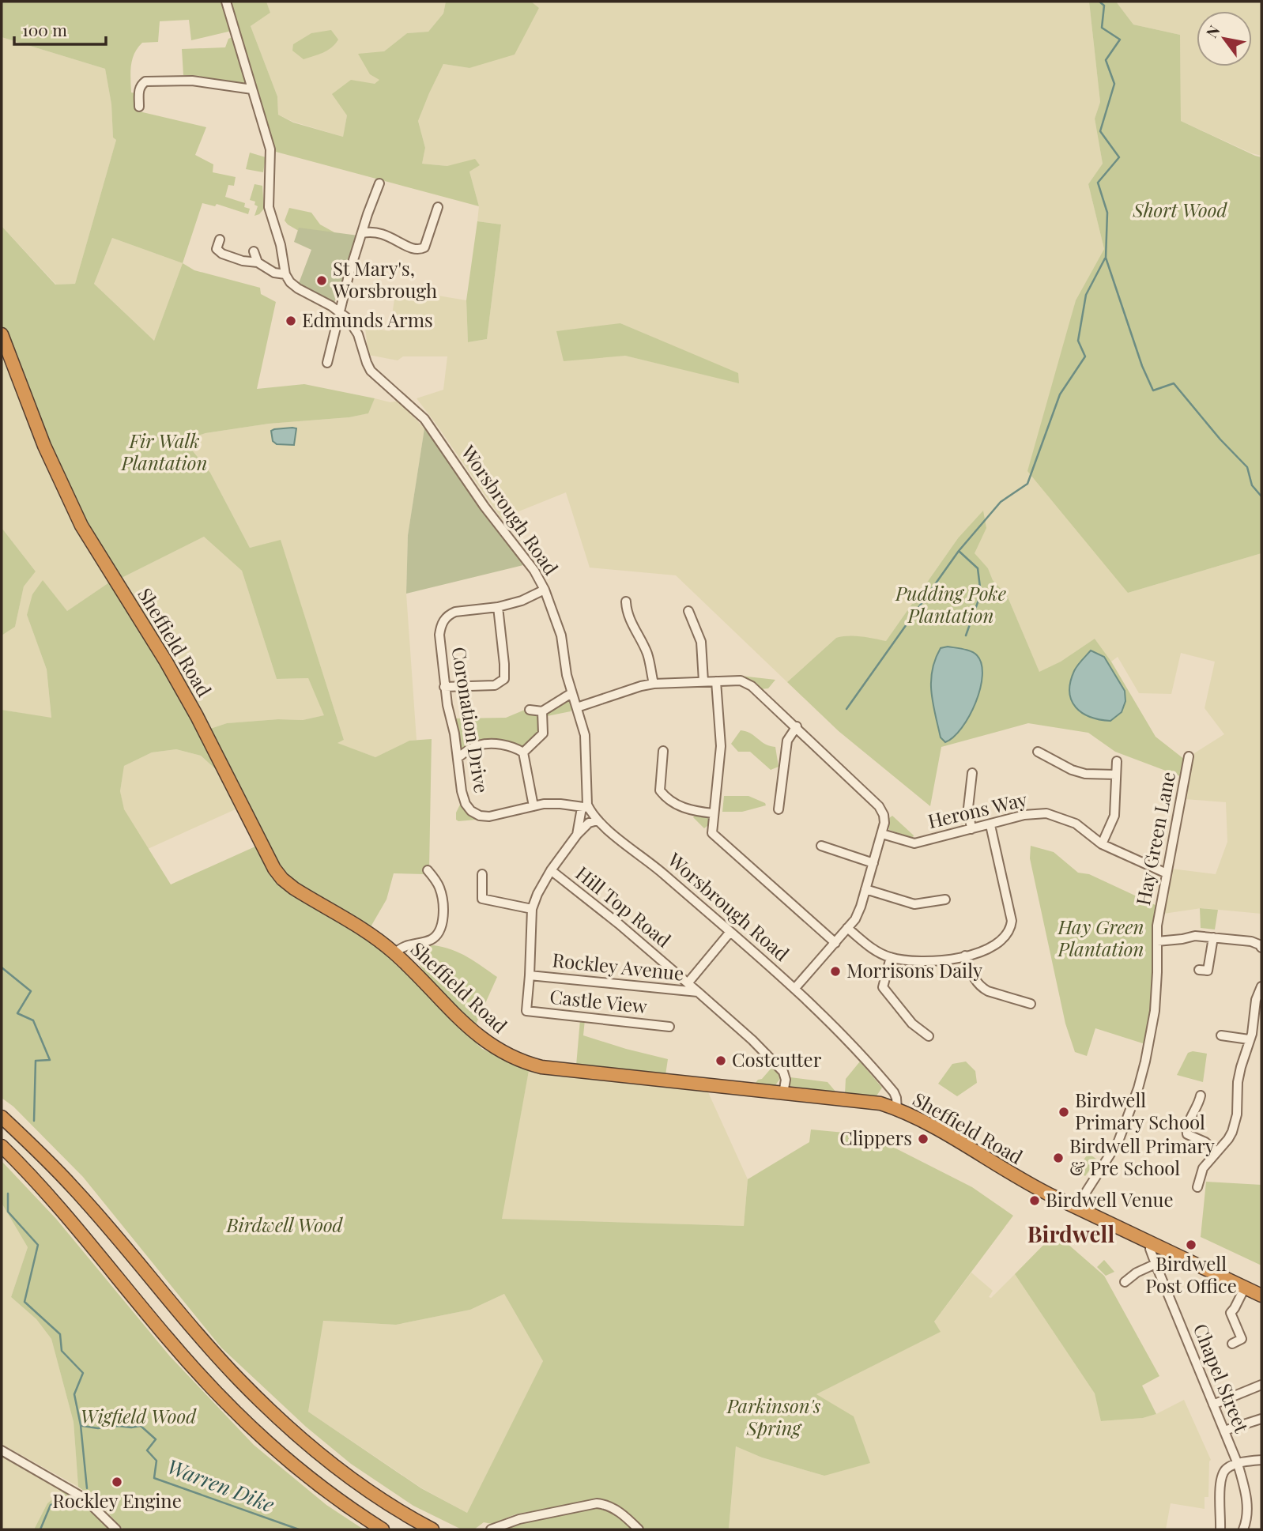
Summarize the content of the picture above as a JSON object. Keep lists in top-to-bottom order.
{
  "streets": {
    "highway": ["Sheffield Road"],
    "street": [
      "Worsbrough Road",
      "Coronation Drive",
      "Herons Way",
      "Hay Green Lane",
      "Hill Top Road",
      "Rockley Avenue",
      "Castle View",
      "Chapel Street"
    ]
  },
  "crossings": [
    ["Worsbrough Road", "Sheffield Road"],
    ["Worsbrough Road", "Coronation Drive"],
    ["Sheffield Road", "Hay Green Lane"],
    ["Sheffield Road", "Rockley Avenue"],
    ["Sheffield Road", "Chapel Street"],
    ["Herons Way", "Hay Green Lane"],
    ["Hill Top Road", "Rockley Avenue"],
    ["Rockley Avenue", "Castle View"]
  ],
  "districts": ["Birdwell"],
  "water": ["Warren Dike"],
  "parks": [
    "Short Wood",
    "Fir Walk Plantation",
    "Pudding Poke Plantation",
    "Hay Green Plantation",
    "Birdwell Wood",
    "Parkinson's Spring",
    "Wigfield Wood"
  ],
  "places": [
    "St Mary's, Worsbrough",
    "Edmunds Arms",
    "Morrisons Daily",
    "Costcutter",
    "Birdwell Primary School",
    "Clippers",
    "Birdwell Primary & Pre School",
    "Birdwell Venue",
    "Birdwell Post Office",
    "Rockley Engine"
  ],
  "scale_bar": "100 m",
  "north": "top left"
}
